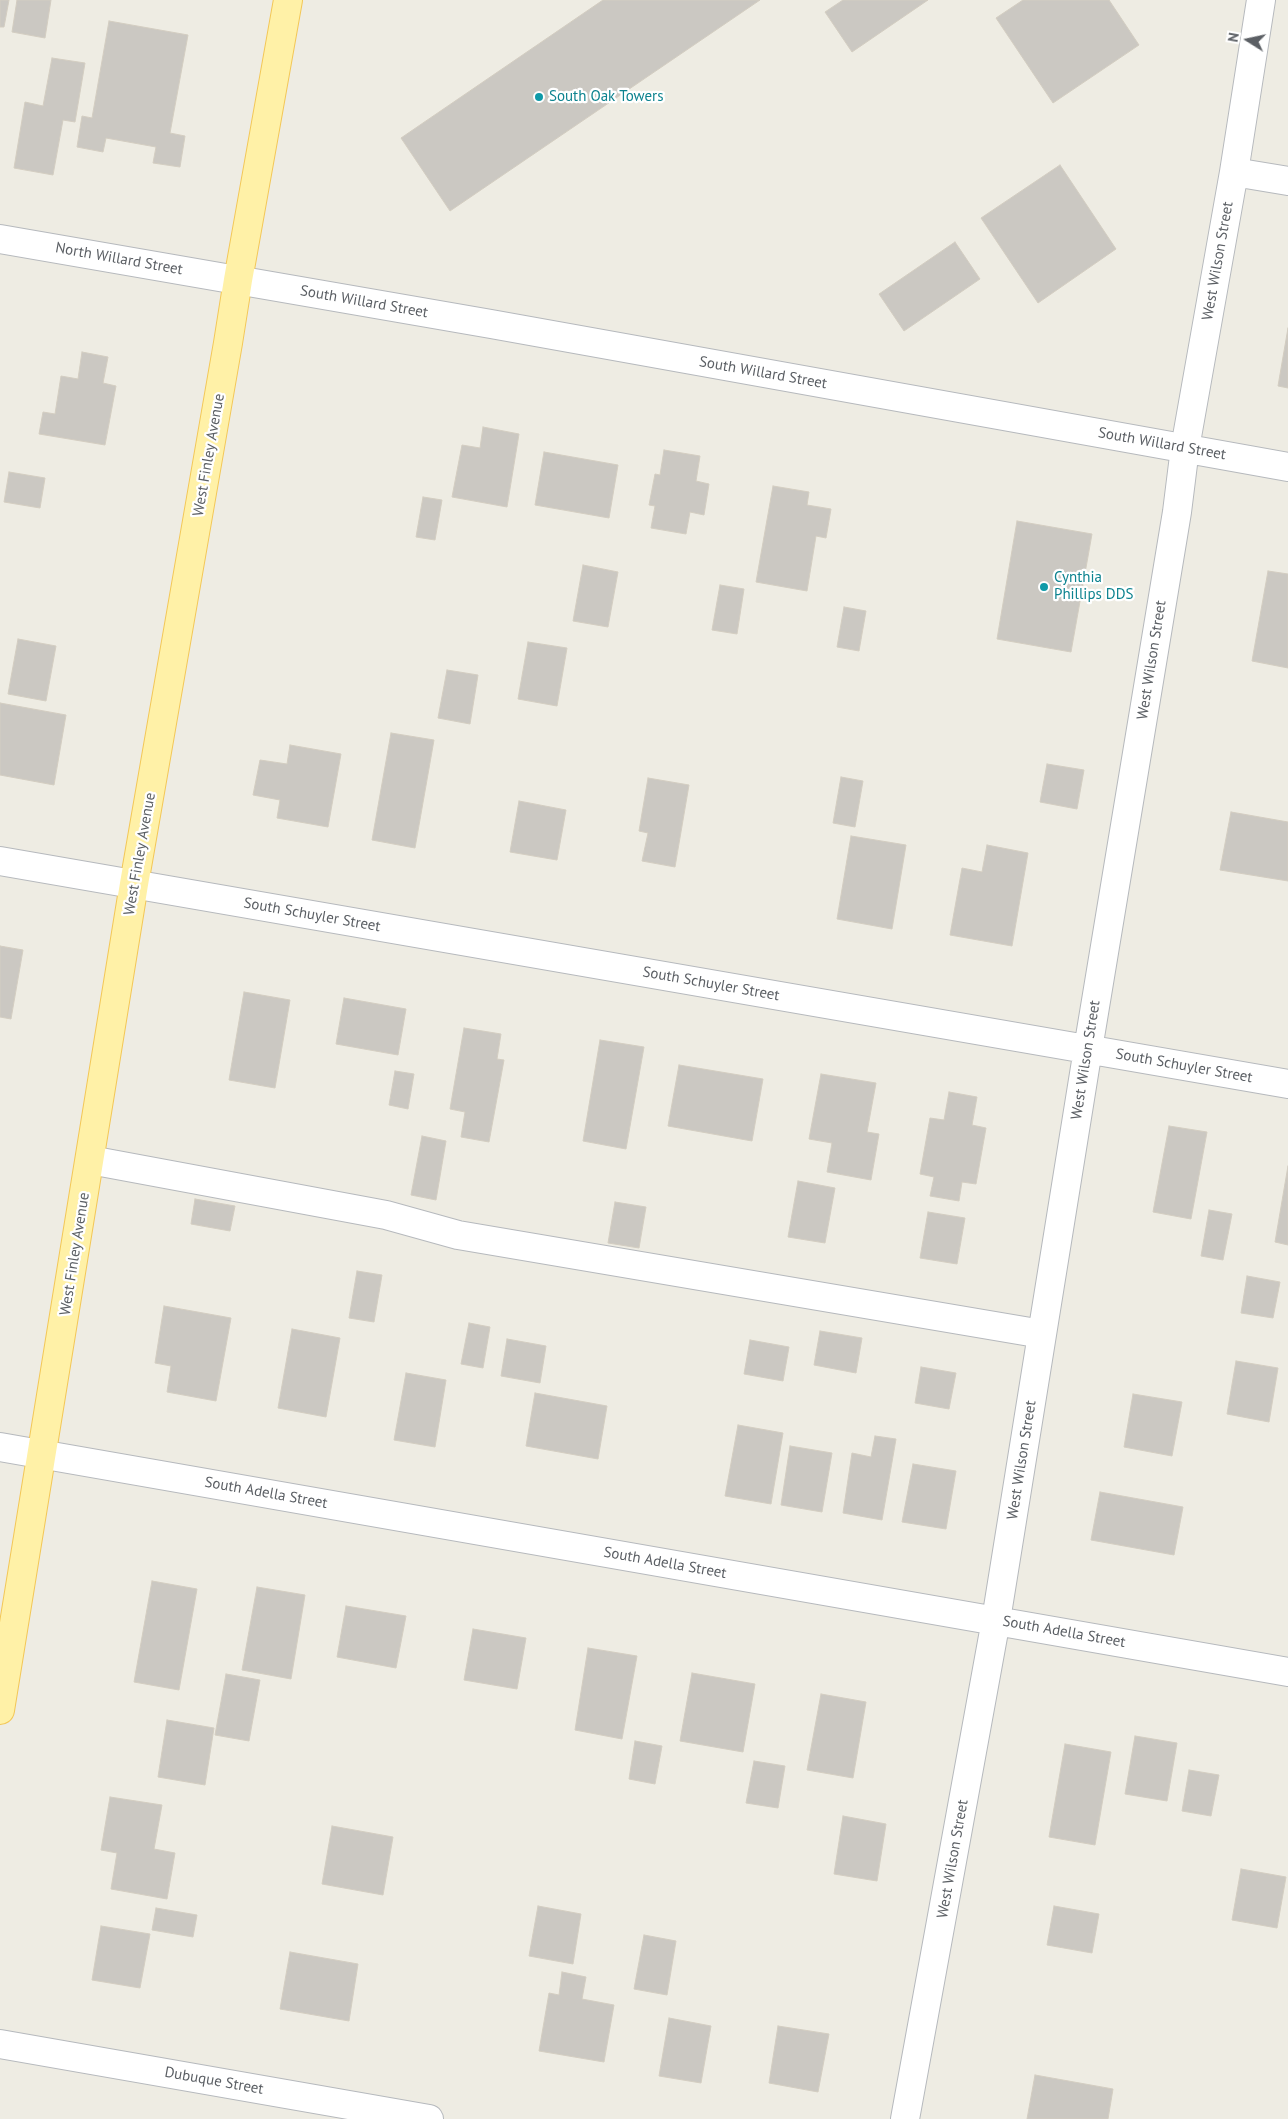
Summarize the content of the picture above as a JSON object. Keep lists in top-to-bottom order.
{
  "streets": {
    "main road": ["West Finley Avenue"],
    "street": [
      "North Willard Street",
      "West Wilson Street",
      "South Willard Street",
      "South Schuyler Street",
      "South Adella Street",
      "Dubuque Street"
    ]
  },
  "crossings": [
    ["North Willard Street", "South Willard Street"],
    ["North Willard Street", "West Finley Avenue"],
    ["West Wilson Street", "South Willard Street"],
    ["West Wilson Street", "South Schuyler Street"],
    ["West Wilson Street", "South Adella Street"],
    ["South Willard Street", "West Finley Avenue"],
    ["West Finley Avenue", "South Schuyler Street"],
    ["West Finley Avenue", "South Adella Street"]
  ],
  "places": ["South Oak Towers", "Cynthia Phillips DDS"],
  "north": "left"
}
